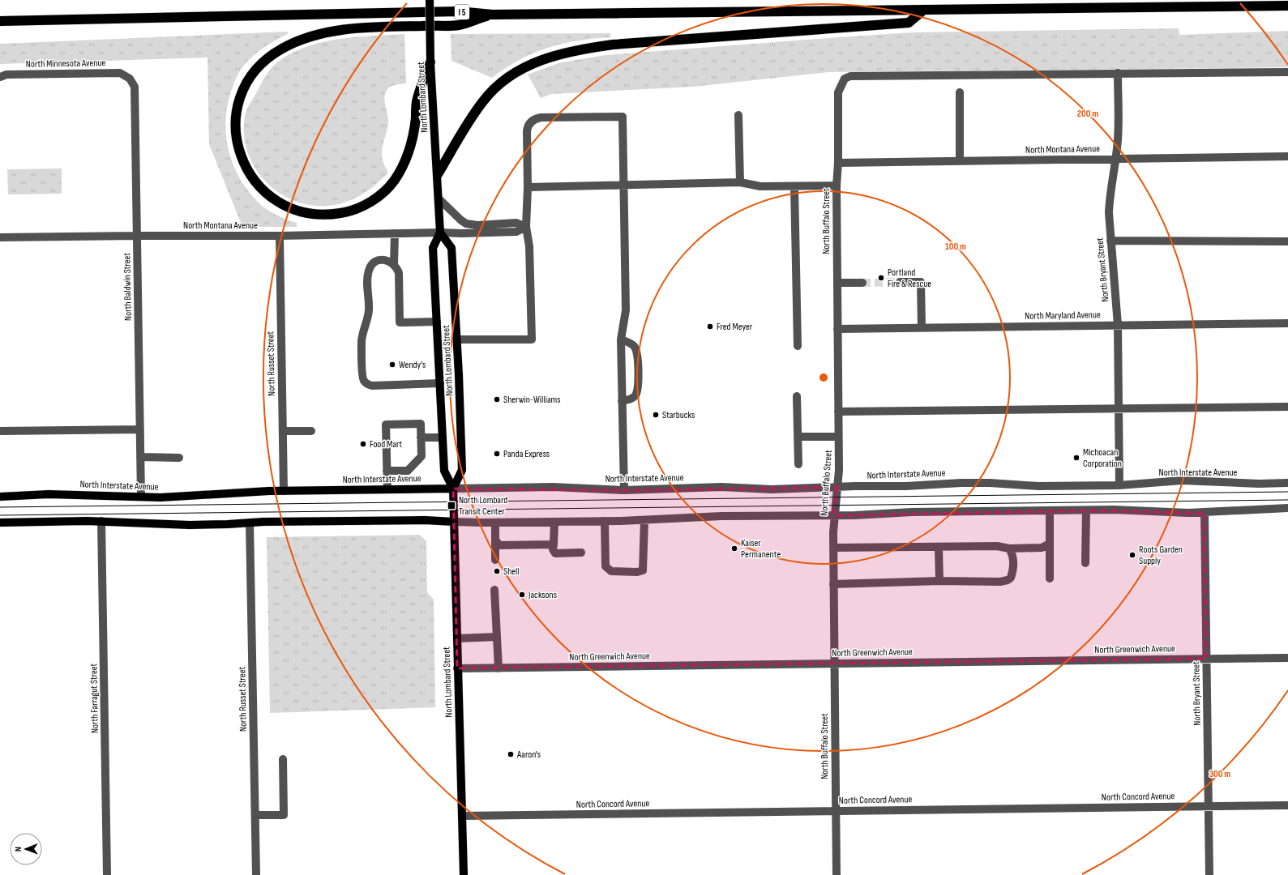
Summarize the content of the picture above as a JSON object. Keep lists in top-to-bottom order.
{
  "streets": {
    "highway": ["I 5"],
    "main road": ["North Lombard Street", "North Interstate Avenue"],
    "street": [
      "North Minnesota Avenue",
      "North Montana Avenue",
      "North Buffalo Street",
      "North Bryant Street",
      "North Baldwin Street",
      "North Maryland Avenue",
      "North Russet Street",
      "North Greenwich Avenue",
      "North Farragut Street",
      "North Concord Avenue"
    ]
  },
  "crossings": [
    ["North Minnesota Avenue", "North Baldwin Street"],
    ["North Lombard Street", "North Montana Avenue"],
    ["North Lombard Street", "North Interstate Avenue"],
    ["North Lombard Street", "North Greenwich Avenue"],
    ["North Lombard Street", "North Concord Avenue"],
    ["North Montana Avenue", "North Buffalo Street"],
    ["North Montana Avenue", "North Bryant Street"],
    ["North Montana Avenue", "North Baldwin Street"],
    ["North Montana Avenue", "North Russet Street"],
    ["North Buffalo Street", "North Bryant Street"],
    ["North Buffalo Street", "North Maryland Avenue"],
    ["North Buffalo Street", "North Interstate Avenue"],
    ["North Buffalo Street", "North Greenwich Avenue"],
    ["North Buffalo Street", "North Concord Avenue"],
    ["North Bryant Street", "North Maryland Avenue"],
    ["North Bryant Street", "North Interstate Avenue"],
    ["North Bryant Street", "North Greenwich Avenue"],
    ["North Bryant Street", "North Concord Avenue"],
    ["North Baldwin Street", "North Interstate Avenue"],
    ["North Russet Street", "North Interstate Avenue"]
  ],
  "places": {
    "other": [
      "Portland Fire & Rescue",
      "Fred Meyer",
      "Wendy's",
      "Sherwin-Williams",
      "Starbucks",
      "Food Mart",
      "Panda Express",
      "Michoacan Corporation",
      "Kaiser Permanente",
      "Roots Garden Supply",
      "Shell",
      "Jacksons",
      "Aaron's"
    ],
    "transit": ["North Lombard Transit Center"]
  },
  "north": "left",
  "rings": ["200 m", "100 m", "300 m"]
}
